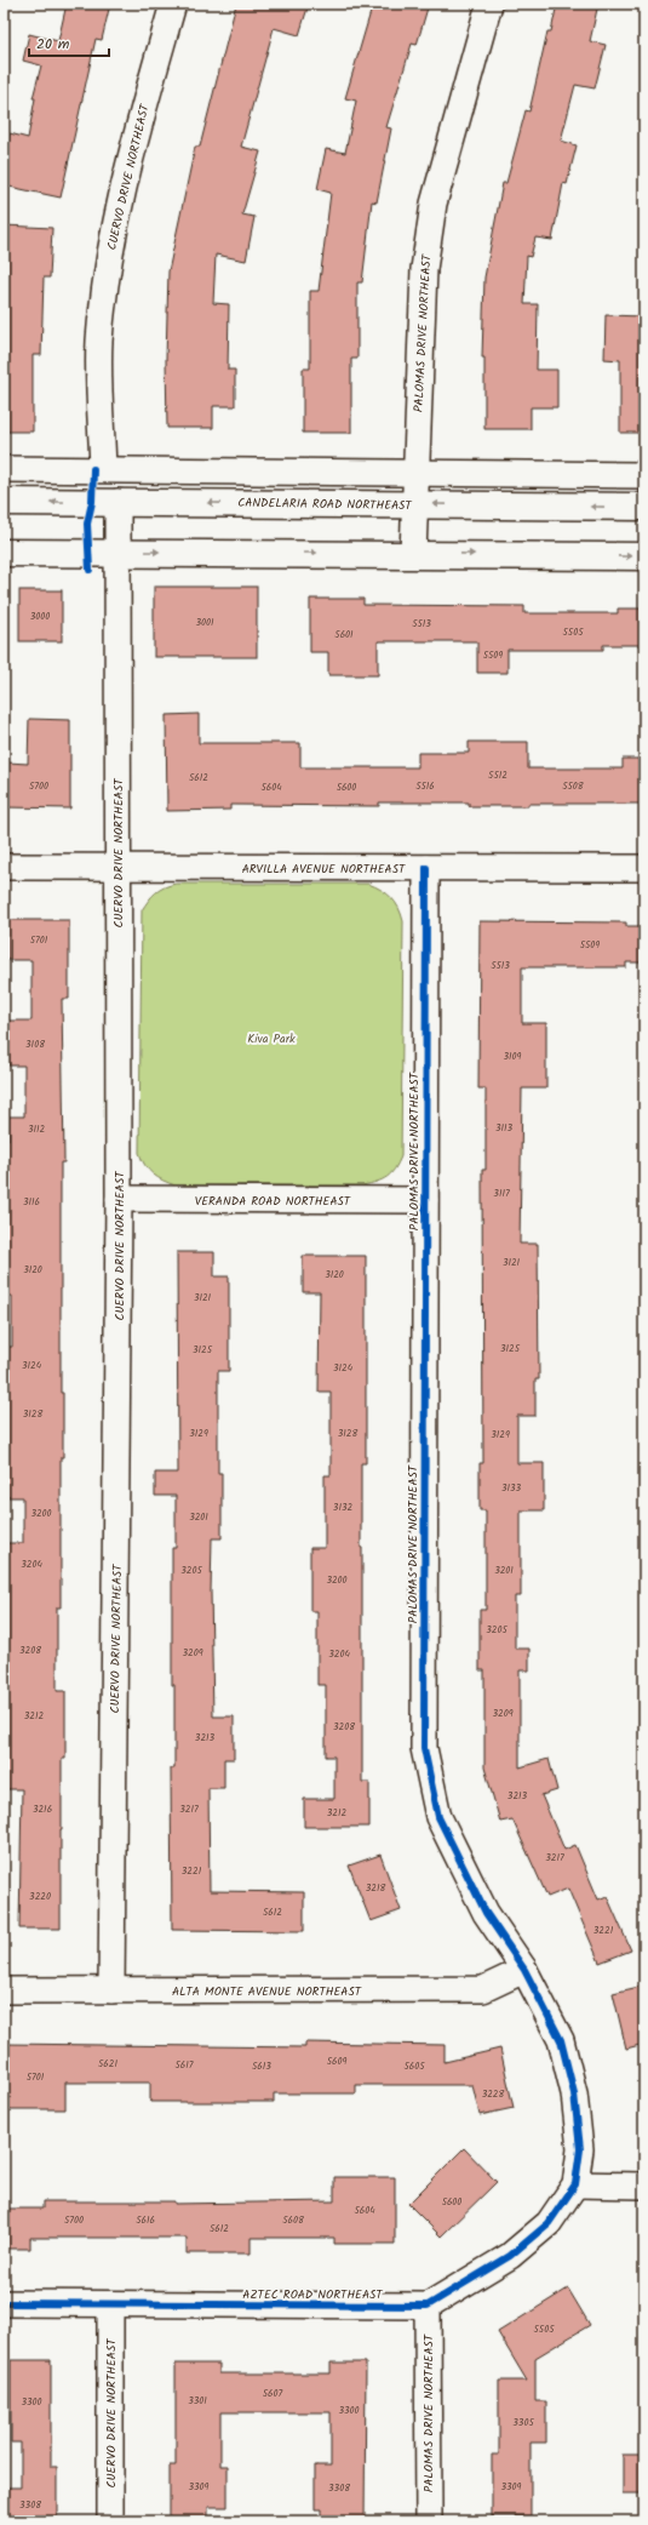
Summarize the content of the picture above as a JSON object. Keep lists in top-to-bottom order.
{
  "streets": {
    "main road": ["CANDELARIA ROAD NORTHEAST"],
    "street": [
      "CUERVO DRIVE NORTHEAST",
      "PALOMAS DRIVE NORTHEAST",
      "ARVILLA AVENUE NORTHEAST",
      "VERANDA ROAD NORTHEAST",
      "ALTA MONTE AVENUE NORTHEAST",
      "AZTEC ROAD NORTHEAST"
    ]
  },
  "crossings": [
    ["CUERVO DRIVE NORTHEAST", "CANDELARIA ROAD NORTHEAST"],
    ["CUERVO DRIVE NORTHEAST", "ARVILLA AVENUE NORTHEAST"],
    ["CUERVO DRIVE NORTHEAST", "VERANDA ROAD NORTHEAST"],
    ["CUERVO DRIVE NORTHEAST", "ALTA MONTE AVENUE NORTHEAST"],
    ["CUERVO DRIVE NORTHEAST", "AZTEC ROAD NORTHEAST"],
    ["PALOMAS DRIVE NORTHEAST", "CANDELARIA ROAD NORTHEAST"],
    ["PALOMAS DRIVE NORTHEAST", "ARVILLA AVENUE NORTHEAST"],
    ["PALOMAS DRIVE NORTHEAST", "VERANDA ROAD NORTHEAST"],
    ["PALOMAS DRIVE NORTHEAST", "ALTA MONTE AVENUE NORTHEAST"],
    ["PALOMAS DRIVE NORTHEAST", "AZTEC ROAD NORTHEAST"]
  ],
  "parks": ["Kiva Park"],
  "house_numbers": [
    "3000",
    "3001",
    "5513",
    "5505",
    "5601",
    "5509",
    "5512",
    "5612",
    "5700",
    "5516",
    "5508",
    "5604",
    "5600",
    "5701",
    "5509",
    "5513",
    "3108",
    "3109",
    "3113",
    "3112",
    "3117",
    "3116",
    "3121",
    "3120",
    "3120",
    "3121",
    "3125",
    "3125",
    "3124",
    "3124",
    "3128",
    "3129",
    "3128",
    "3129",
    "3133",
    "3132",
    "3200",
    "3201",
    "3204",
    "3205",
    "3201",
    "3200",
    "3205",
    "3208",
    "3209",
    "3204",
    "3209",
    "3212",
    "3208",
    "3213",
    "3213",
    "3216",
    "3217",
    "3212",
    "3217",
    "3221",
    "3218",
    "3220",
    "5612",
    "3221",
    "5609",
    "5621",
    "5617",
    "5613",
    "5605",
    "5701",
    "3228",
    "5600",
    "5604",
    "5700",
    "5616",
    "5608",
    "5612",
    "5505",
    "5607",
    "3301",
    "3300",
    "3300",
    "3305",
    "3309",
    "3309",
    "3308",
    "3308"
  ],
  "scale_bar": "20 m"
}
